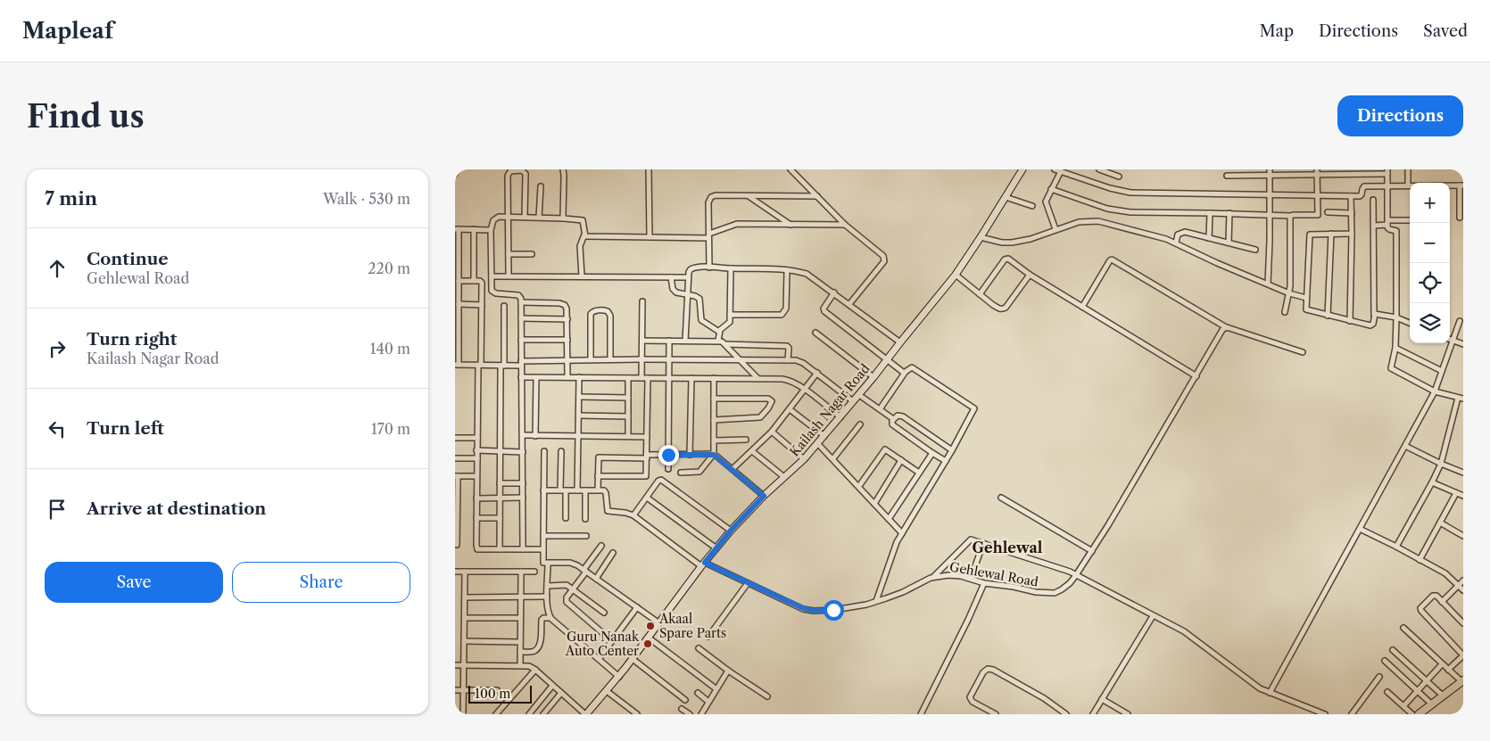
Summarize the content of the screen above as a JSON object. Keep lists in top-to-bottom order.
{
  "streets": {
    "street": ["Kailash Nagar Road", "Gehlewal Road"]
  },
  "crossings": [
    ["Kailash Nagar Road", "Gehlewal Road"]
  ],
  "districts": ["Gehlewal"],
  "places": ["Akaal Spare Parts", "Guru Nanak Auto Center"],
  "scale_bar": "100 m",
  "page": {
    "header": "Mapleaf",
    "nav": ["Map", "Directions", "Saved"],
    "buttons": [
      "Directions",
      ["Save", "Share"]
    ],
    "title": "Find us",
    "heading": ["7 min", "Walk · 530 m"],
    "map_buttons": ["+", "−"],
    "list": [
      ["Continue", "Gehlewal Road", "220 m"],
      ["Turn right", "Kailash Nagar Road", "140 m"],
      ["Turn left", "170 m"],
      "Arrive at destination"
    ],
    "scale": "100 m"
  }
}
